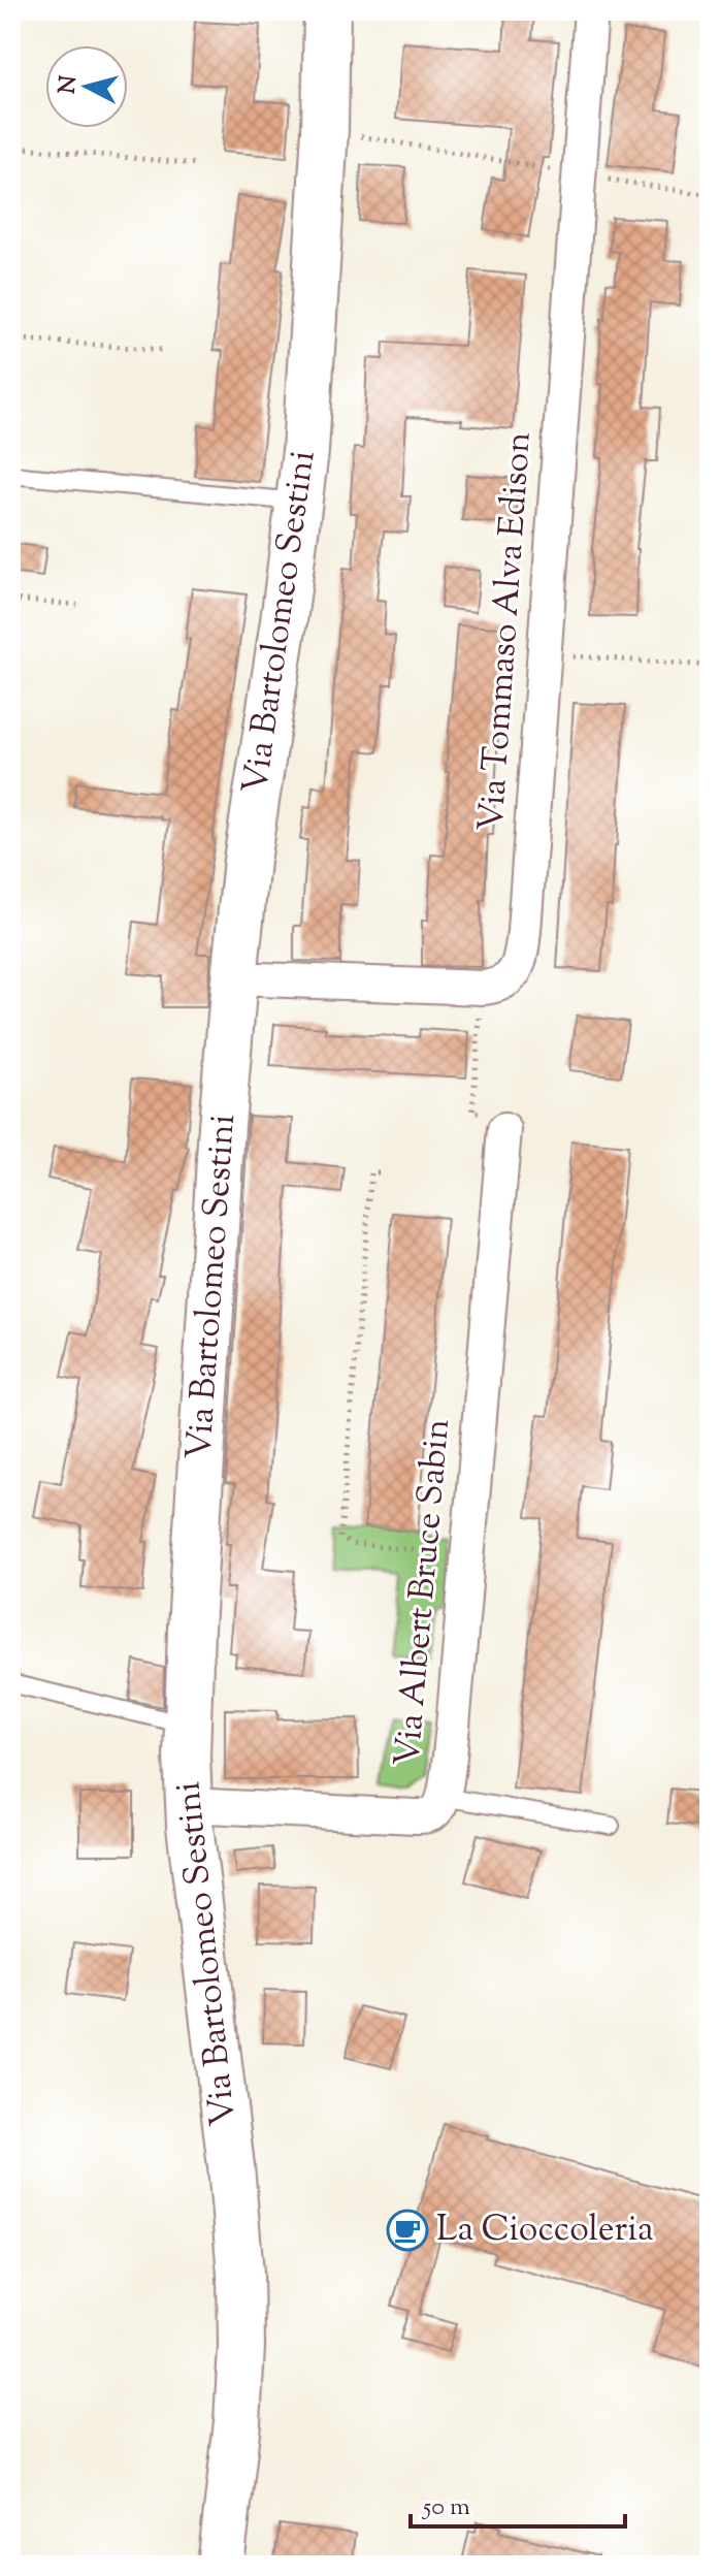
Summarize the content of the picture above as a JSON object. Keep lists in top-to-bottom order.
{
  "streets": {
    "main road": ["Via Bartolomeo Sestini"],
    "street": ["Via Tommaso Alva Edison", "Via Albert Bruce Sabin"]
  },
  "crossings": [
    ["Via Bartolomeo Sestini", "Via Albert Bruce Sabin"]
  ],
  "places": {
    "cafe": ["La Cioccoleria"]
  },
  "scale_bar": "50 m",
  "north": "left"
}
